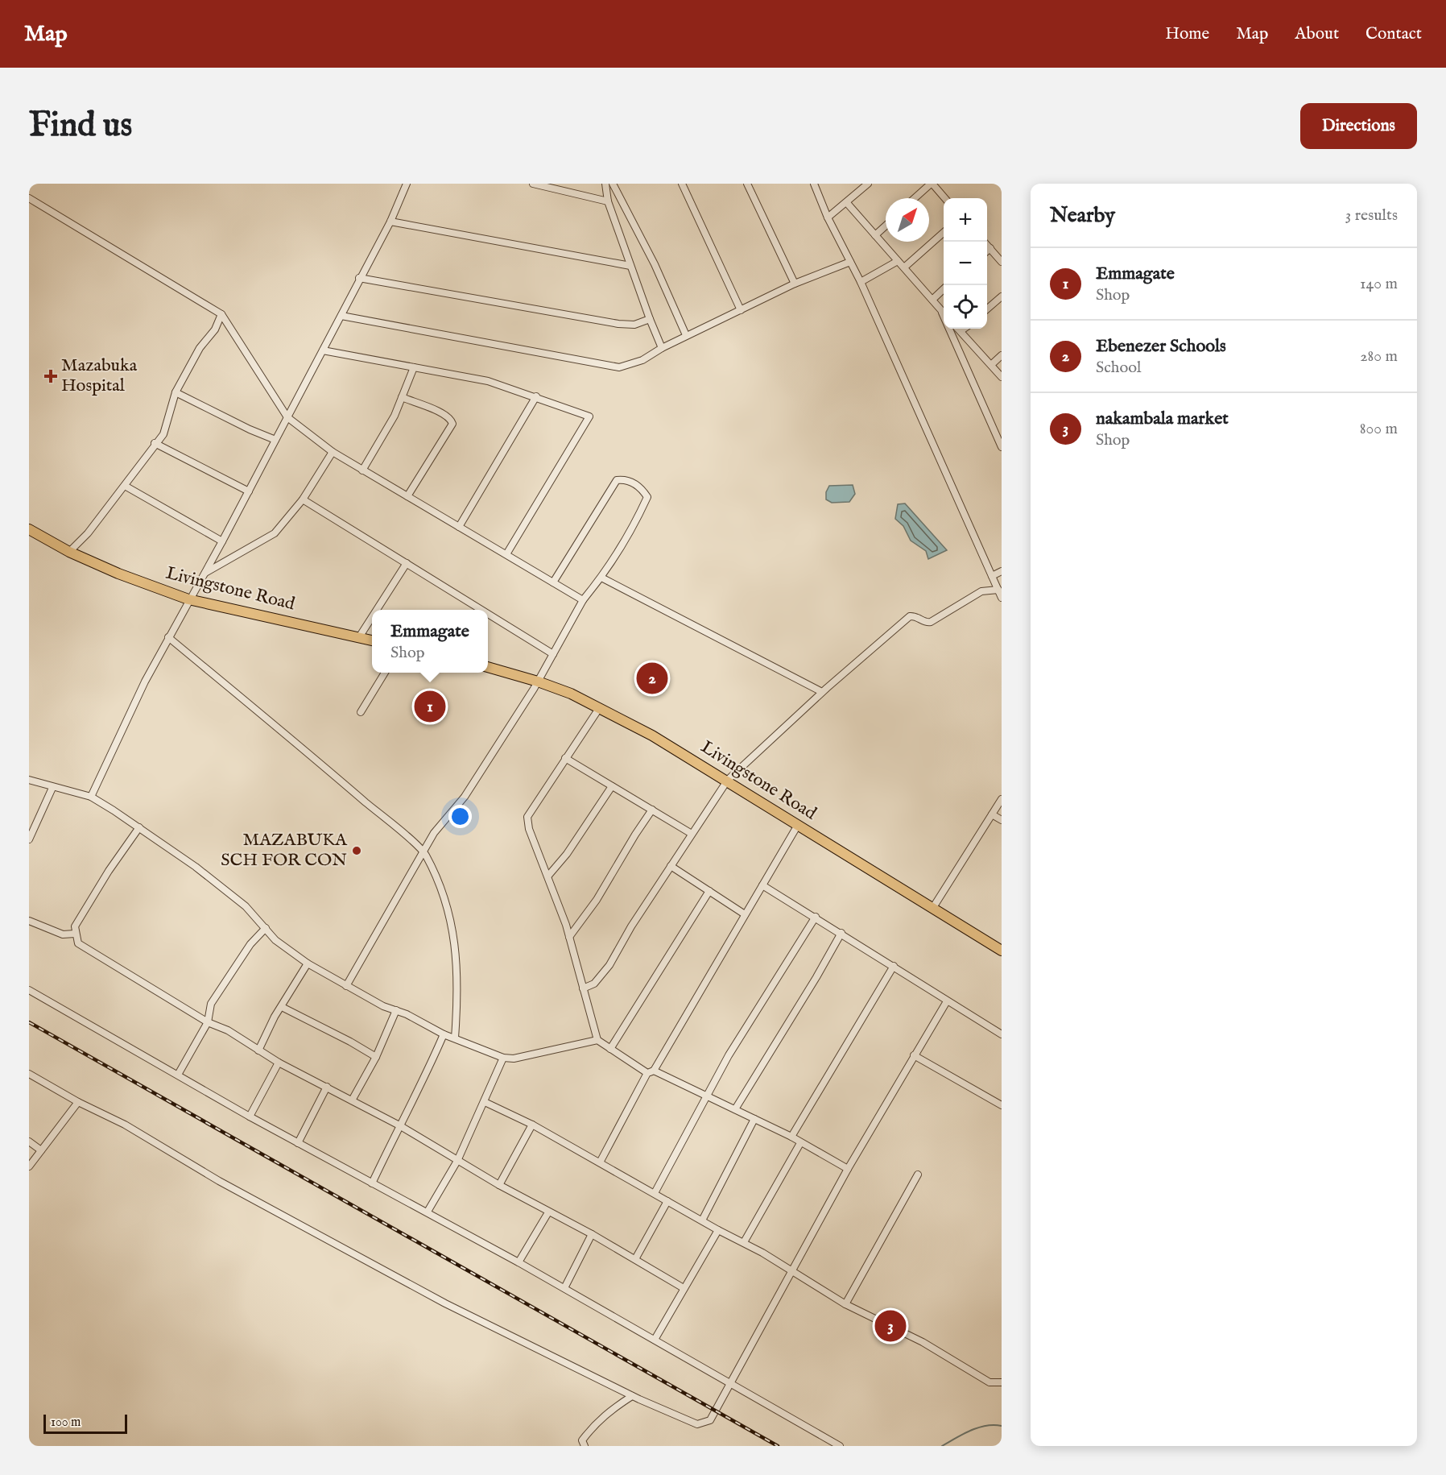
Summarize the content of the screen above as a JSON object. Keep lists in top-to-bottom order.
{
  "streets": {
    "highway": ["Livingstone Road"]
  },
  "places": {
    "health": ["Mazabuka Hospital"],
    "other": ["MAZABUKA SCH FOR CON"]
  },
  "scale_bar": "100 m",
  "north": "top right",
  "page": {
    "header": "Map",
    "nav": [
      "Home",
      "Map",
      "About",
      "Contact"
    ],
    "buttons": "Directions",
    "title": "Find us",
    "heading": ["Nearby", "3 results"],
    "map_buttons": ["+", "−"],
    "list": [
      {
        "mark": "1",
        "name": "Emmagate",
        "note": "Shop",
        "value": "140 m"
      },
      {
        "mark": "2",
        "name": "Ebenezer Schools",
        "note": "School",
        "value": "280 m"
      },
      {
        "mark": "3",
        "name": "nakambala market",
        "note": "Shop",
        "value": "800 m"
      }
    ],
    "popup": ["Emmagate", "Shop"],
    "pins": ["2", "1", "3"],
    "scale": "100 m"
  }
}
